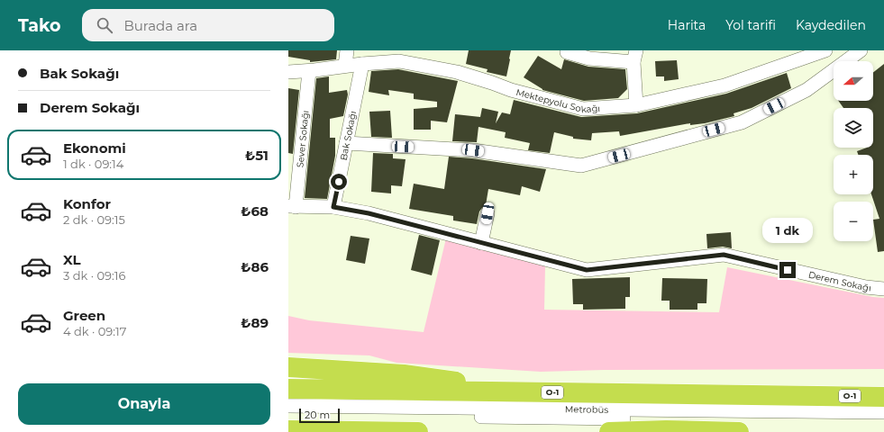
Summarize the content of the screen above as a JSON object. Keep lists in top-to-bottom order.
{
  "streets": {
    "highway": ["O-1"],
    "street": [
      "Mektepyolu Sokağı",
      "Bak Sokağı",
      "Sever Sokağı",
      "Derem Sokağı",
      "Metrobüs"
    ]
  },
  "crossings": [
    ["Mektepyolu Sokağı", "Bak Sokağı"],
    ["Mektepyolu Sokağı", "Sever Sokağı"],
    ["Bak Sokağı", "Derem Sokağı"],
    ["Sever Sokağı", "Derem Sokağı"]
  ],
  "scale_bar": "20 m",
  "north": "left",
  "page": {
    "header": "Tako",
    "search": "Burada ara",
    "nav": ["Harita", "Yol tarifi", "Kaydedilen"],
    "banner": ["Bak Sokağı", "Derem Sokağı"],
    "map_buttons": ["+", "−"],
    "list": [
      {
        "name": "Ekonomi",
        "note": "1 dk · 09:14",
        "value": "₺51"
      },
      {
        "name": "Konfor",
        "note": "2 dk · 09:15",
        "value": "₺68"
      },
      {
        "name": "XL",
        "note": "3 dk · 09:16",
        "value": "₺86"
      },
      {
        "name": "Green",
        "note": "4 dk · 09:17",
        "value": "₺89"
      }
    ],
    "bubble": "1 dk",
    "buttons": "Onayla",
    "scale": "20 m"
  }
}
